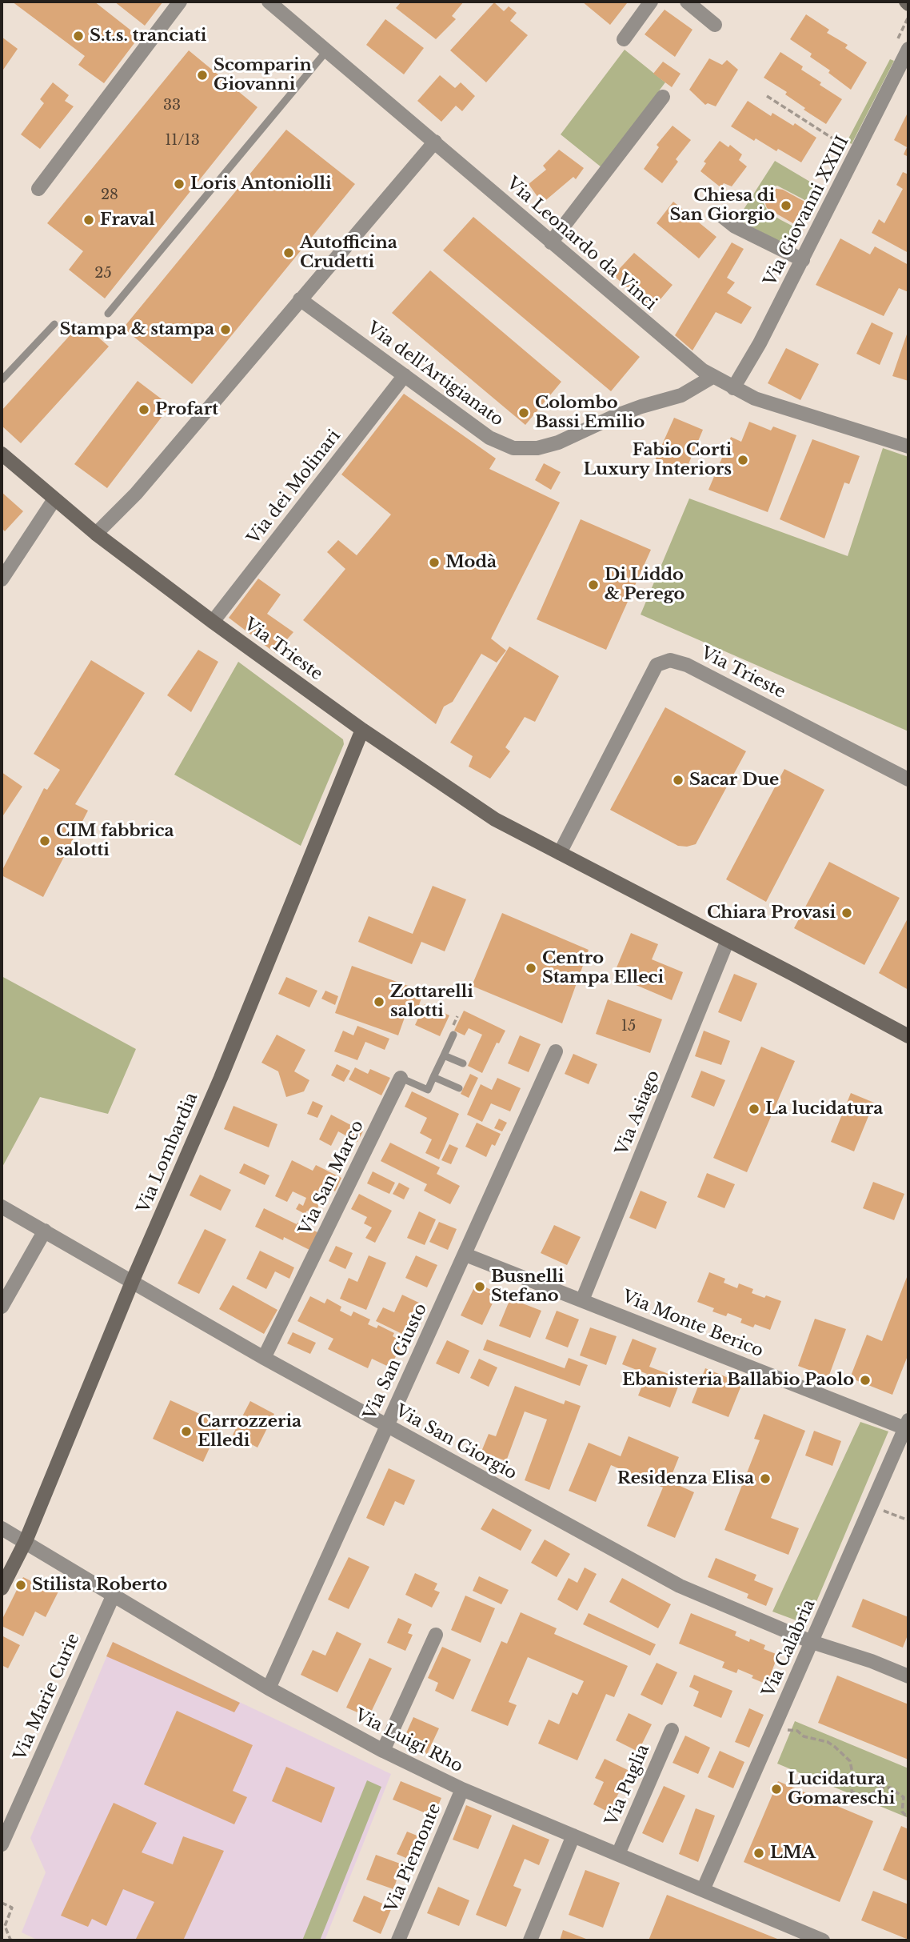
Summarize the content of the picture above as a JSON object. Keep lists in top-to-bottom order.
{
  "streets": {
    "street": [
      "Via Giovanni XXIII",
      "Via Leonardo da Vinci",
      "Via dell'Artigianato",
      "Via dei Molinari",
      "Via Trieste",
      "Via Asiago",
      "Via Lombardia",
      "Via San Marco",
      "Via Monte Berico",
      "Via San Giusto",
      "Via San Giorgio",
      "Via Calabria",
      "Via Marie Curie",
      "Via Luigi Rho",
      "Via Puglia",
      "Via Piemonte"
    ]
  },
  "crossings": [
    ["Via Giovanni XXIII", "Via Leonardo da Vinci"],
    ["Via Leonardo da Vinci", "Via dell'Artigianato"],
    ["Via dell'Artigianato", "Via dei Molinari"],
    ["Via dei Molinari", "Via Trieste"],
    ["Via Trieste", "Via Asiago"],
    ["Via Trieste", "Via Lombardia"],
    ["Via Asiago", "Via Monte Berico"],
    ["Via Lombardia", "Via San Giorgio"],
    ["Via Lombardia", "Via Luigi Rho"],
    ["Via San Marco", "Via San Giorgio"],
    ["Via Monte Berico", "Via San Giusto"],
    ["Via Monte Berico", "Via Calabria"],
    ["Via San Giusto", "Via San Giorgio"],
    ["Via San Giusto", "Via Luigi Rho"],
    ["Via San Giorgio", "Via Calabria"],
    ["Via Calabria", "Via Luigi Rho"],
    ["Via Marie Curie", "Via Luigi Rho"],
    ["Via Luigi Rho", "Via Puglia"],
    ["Via Luigi Rho", "Via Piemonte"]
  ],
  "places": [
    "S.t.s. tranciati",
    "Scomparin Giovanni",
    "Loris Antoniolli",
    "Chiesa di San Giorgio",
    "Fraval",
    "Autofficina Crudetti",
    "Stampa & stampa",
    "Profart",
    "Colombo Bassi Emilio",
    "Fabio Corti Luxury Interiors",
    "Modà",
    "Di Liddo & Perego",
    "Sacar Due",
    "CIM fabbrica salotti",
    "Chiara Provasi",
    "Centro Stampa Elleci",
    "Zottarelli salotti",
    "La lucidatura",
    "Busnelli Stefano",
    "Ebanisteria Ballabio Paolo",
    "Carrozzeria Elledi",
    "Residenza Elisa",
    "Stilista Roberto",
    "Lucidatura Gomareschi",
    "LMA"
  ],
  "house_numbers": [
    "33",
    "11/13",
    "28",
    "25",
    "15"
  ]
}
